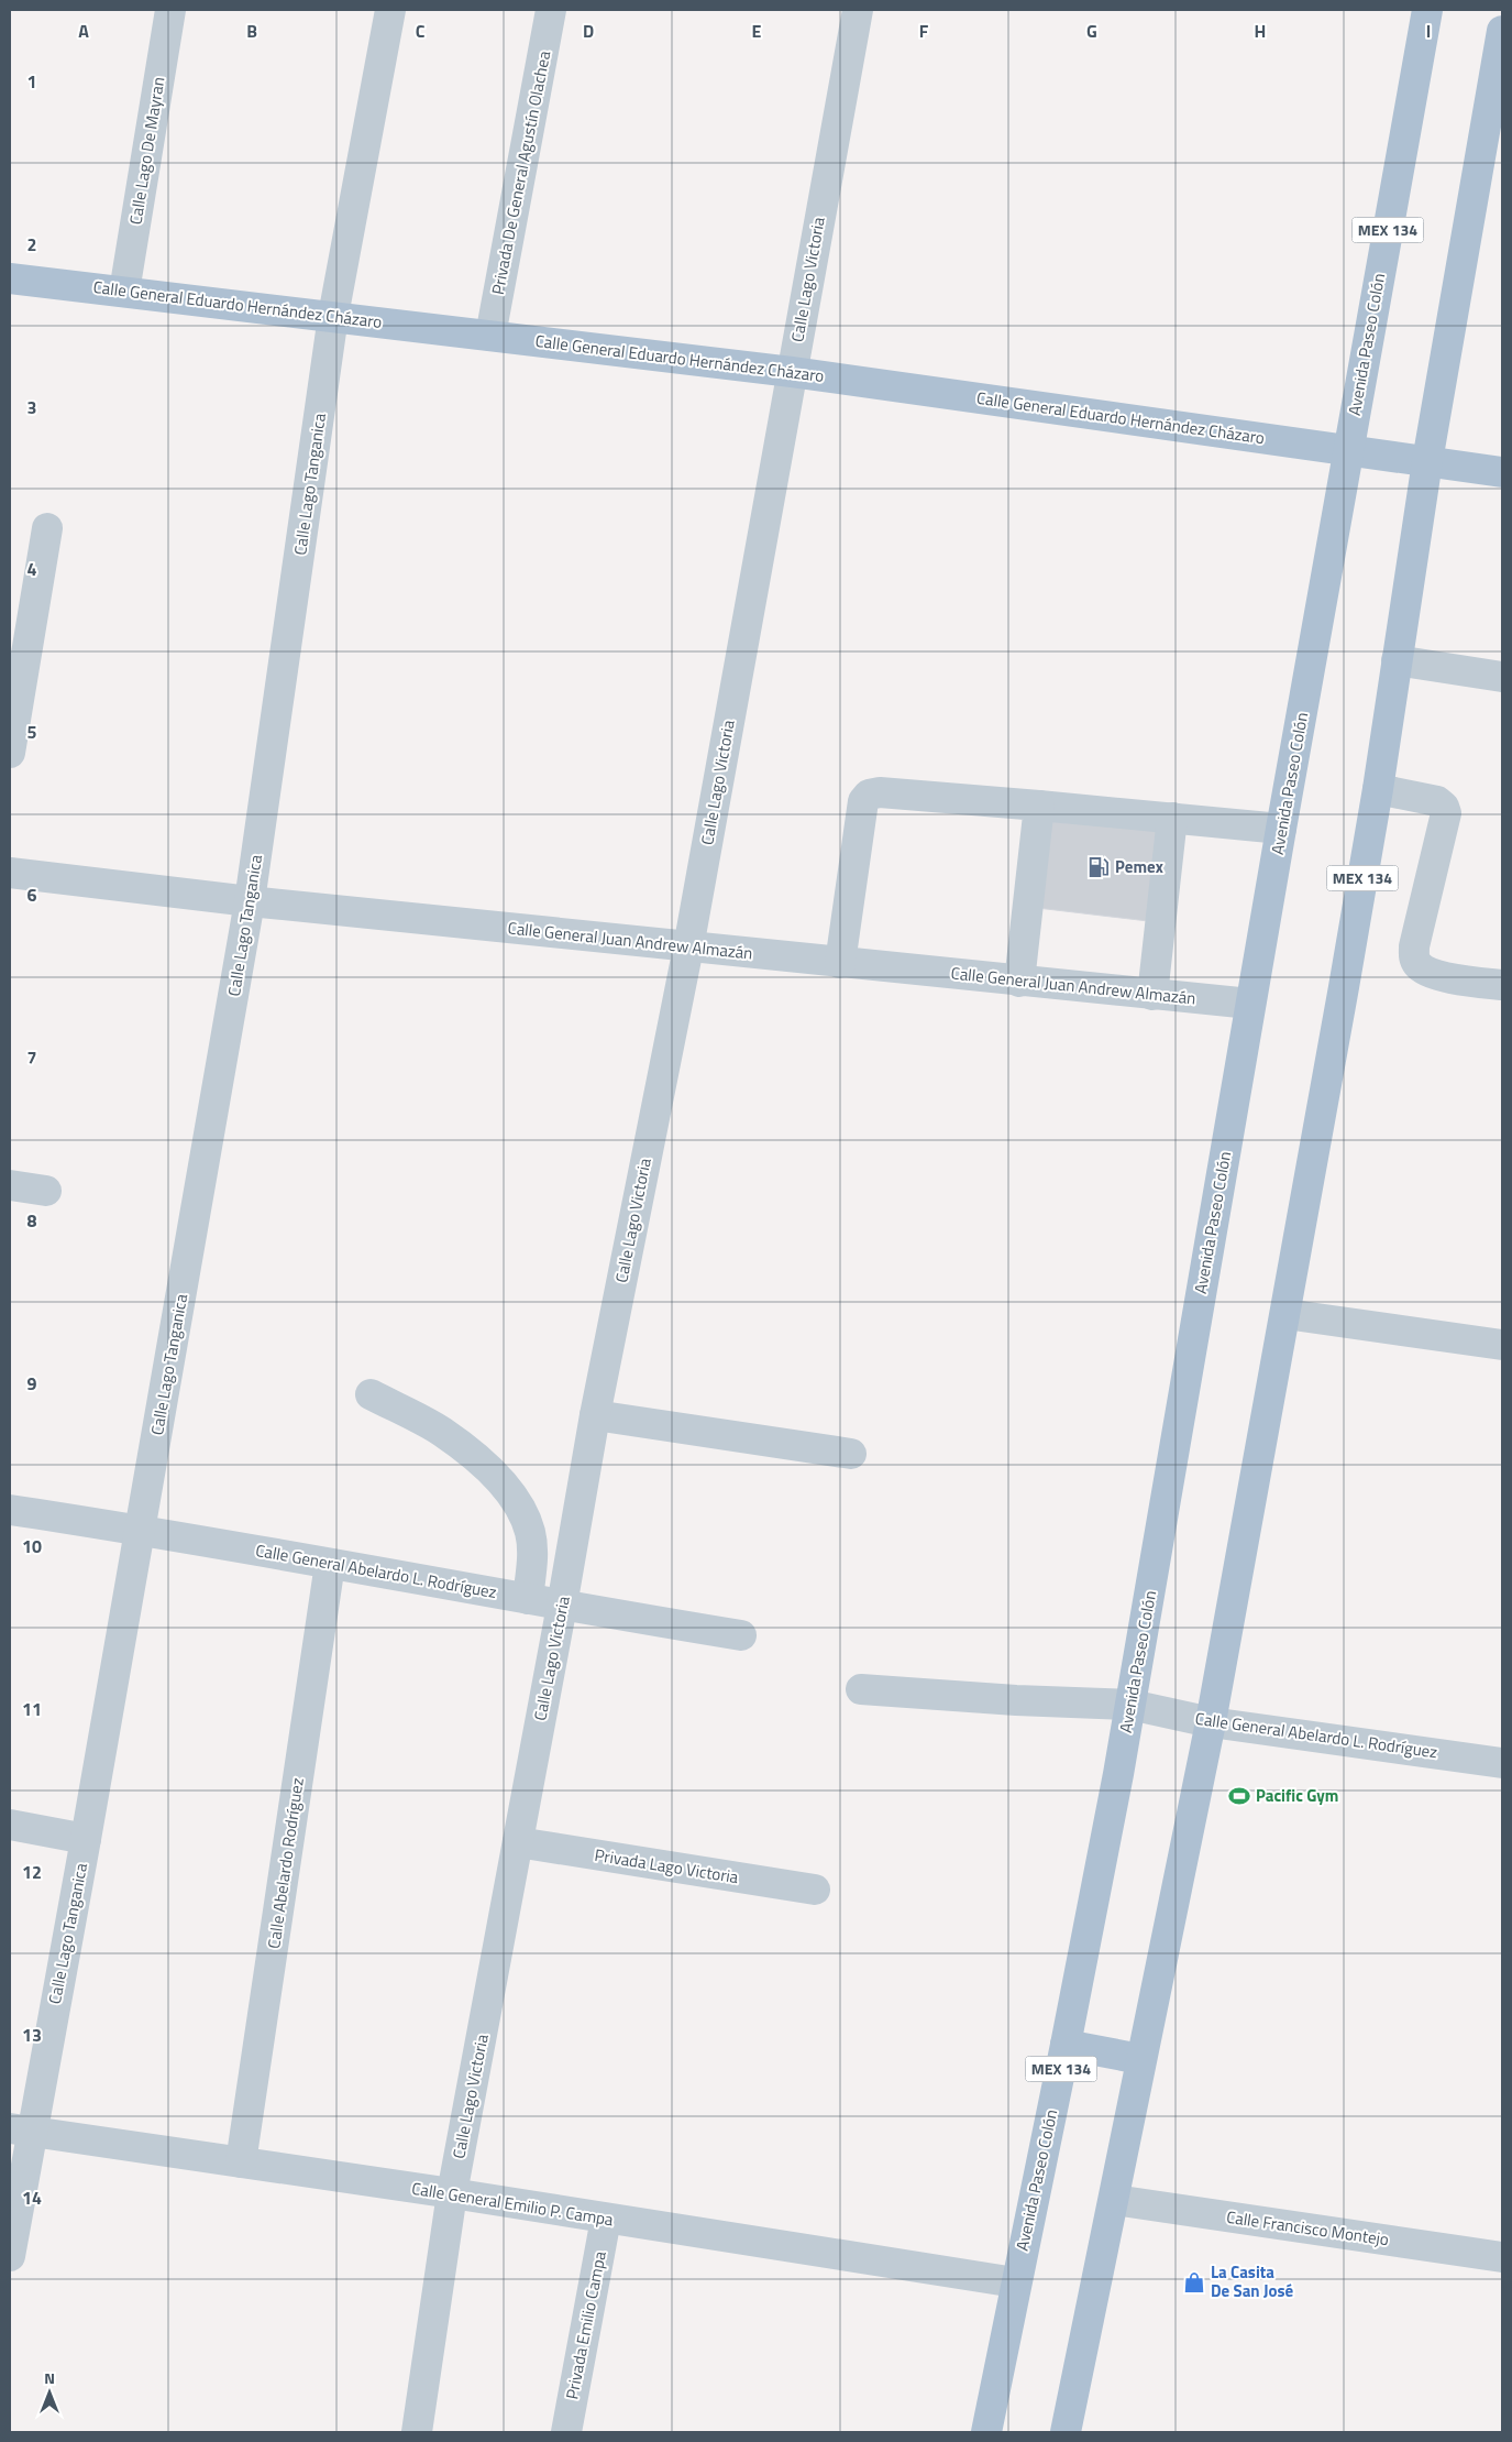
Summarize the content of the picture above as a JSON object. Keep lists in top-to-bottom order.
{
  "streets": {
    "main road": ["MEX 134", "Calle General Eduardo Hernández Cházaro", "Avenida Paseo Colón"],
    "street": [
      "Calle Lago De Mayran",
      "Privada De General Agustín Olachea",
      "Calle Lago Victoria",
      "Calle Lago Tanganica",
      "Calle General Juan Andrew Almazán",
      "Calle General Abelardo L. Rodríguez",
      "Calle Abelardo Rodríguez",
      "Privada Lago Victoria",
      "Calle General Emilio P. Campa",
      "Calle Francisco Montejo",
      "Privada Emilio Campa"
    ]
  },
  "crossings": [
    ["Calle Lago De Mayran", "Calle General Eduardo Hernández Cházaro"],
    ["Privada De General Agustín Olachea", "Calle General Eduardo Hernández Cházaro"],
    ["MEX 134", "Calle General Eduardo Hernández Cházaro"],
    ["MEX 134", "Calle General Abelardo L. Rodríguez"],
    ["MEX 134", "Calle Francisco Montejo"],
    ["Calle Lago Victoria", "Calle General Eduardo Hernández Cházaro"],
    ["Calle Lago Victoria", "Calle General Juan Andrew Almazán"],
    ["Calle Lago Victoria", "Calle General Abelardo L. Rodríguez"],
    ["Calle Lago Victoria", "Privada Lago Victoria"],
    ["Calle Lago Victoria", "Calle General Emilio P. Campa"],
    ["Calle General Eduardo Hernández Cházaro", "Avenida Paseo Colón"],
    ["Calle General Eduardo Hernández Cházaro", "Calle Lago Tanganica"],
    ["Avenida Paseo Colón", "Calle General Juan Andrew Almazán"],
    ["Avenida Paseo Colón", "Calle General Abelardo L. Rodríguez"],
    ["Avenida Paseo Colón", "Calle General Emilio P. Campa"],
    ["Calle Lago Tanganica", "Calle General Juan Andrew Almazán"],
    ["Calle Lago Tanganica", "Calle General Abelardo L. Rodríguez"],
    ["Calle Lago Tanganica", "Calle General Emilio P. Campa"],
    ["Calle General Abelardo L. Rodríguez", "Calle Abelardo Rodríguez"],
    ["Calle Abelardo Rodríguez", "Calle General Emilio P. Campa"],
    ["Calle General Emilio P. Campa", "Privada Emilio Campa"]
  ],
  "places": {
    "fuel station": ["Pemex"],
    "sports": ["Pacific Gym"],
    "shop": ["La Casita De San José"]
  },
  "north": "top",
  "grid": {
    "columns": [
      "A",
      "B",
      "C",
      "D",
      "E",
      "F",
      "G",
      "H",
      "I"
    ],
    "rows": [
      "1",
      "2",
      "3",
      "4",
      "5",
      "6",
      "7",
      "8",
      "9",
      "10",
      "11",
      "12",
      "13",
      "14"
    ]
  }
}
